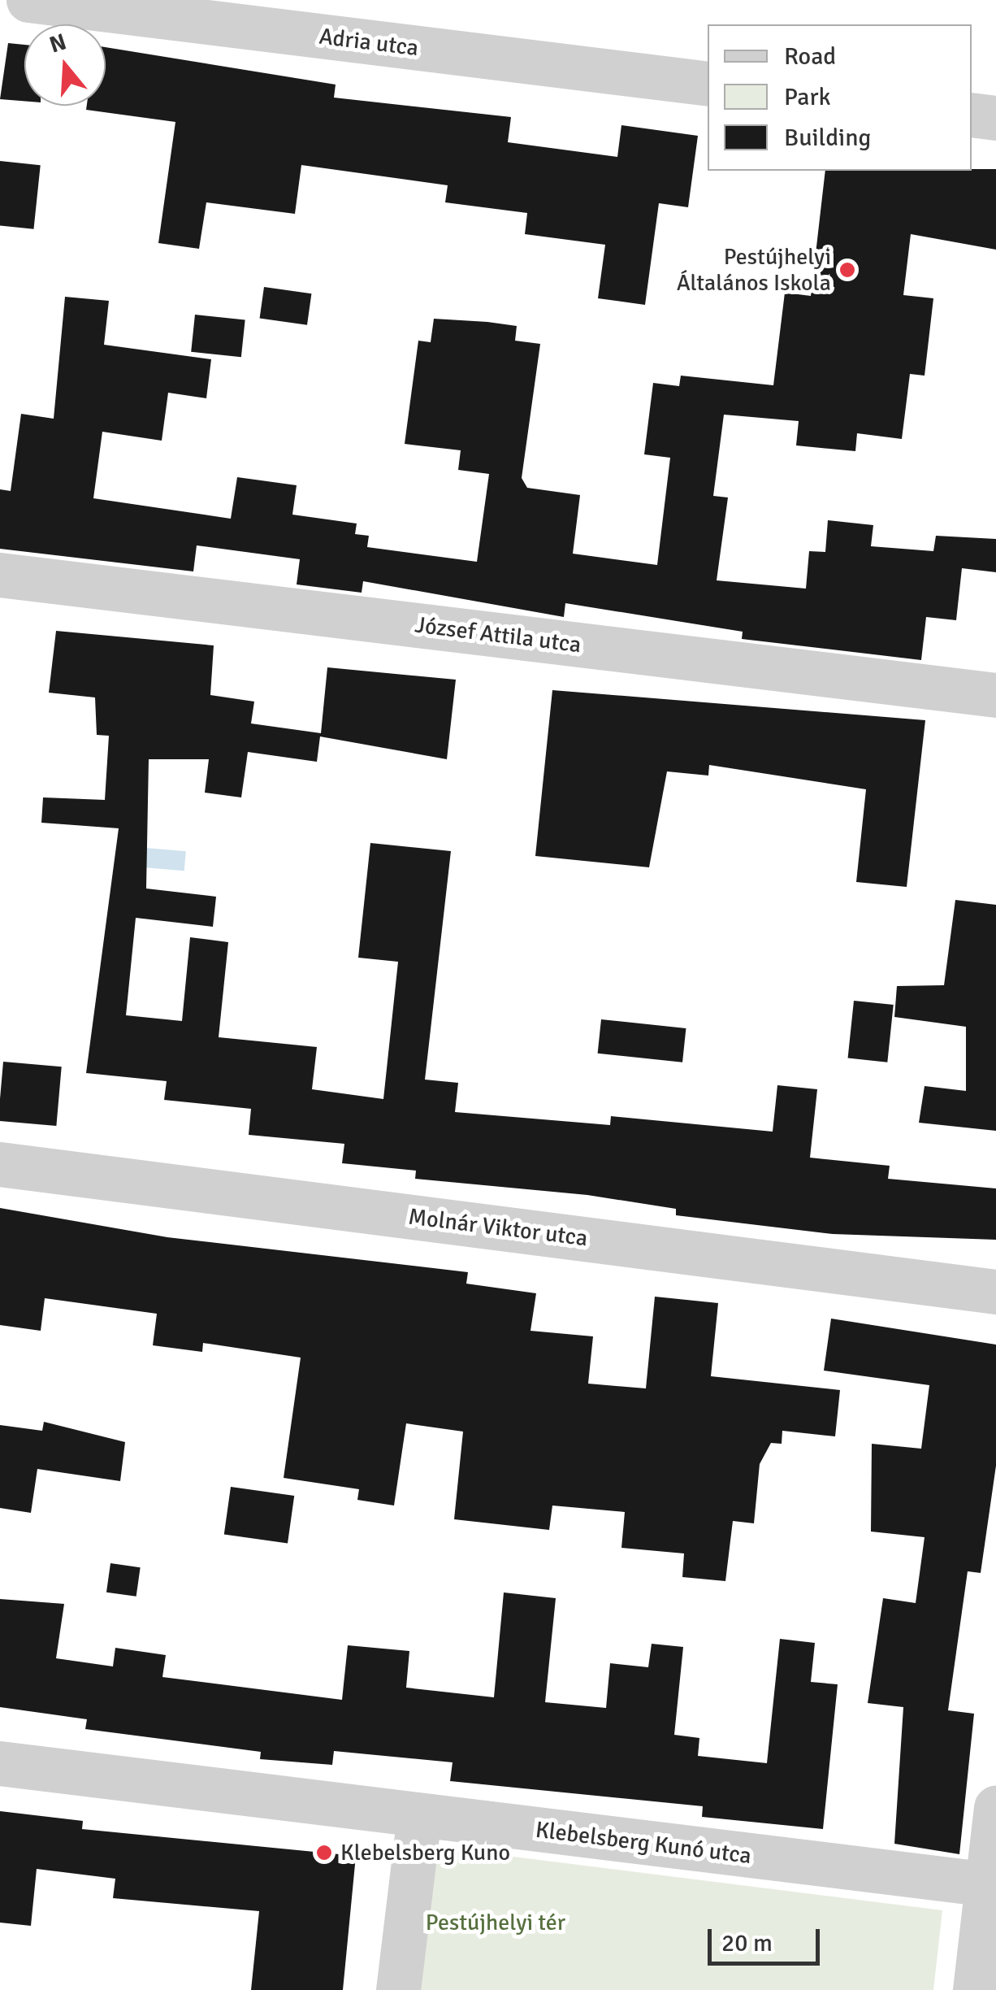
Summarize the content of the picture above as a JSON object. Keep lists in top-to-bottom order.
{
  "streets": {
    "street": [
      "Adria utca",
      "József Attila utca",
      "Molnár Viktor utca",
      "Klebelsberg Kunó utca"
    ]
  },
  "parks": ["Pestújhelyi tér"],
  "places": ["Pestújhelyi Általános Iskola", "Klebelsberg Kuno"],
  "legend": ["Road", "Park", "Building"],
  "scale_bar": "20 m",
  "north": "top"
}
